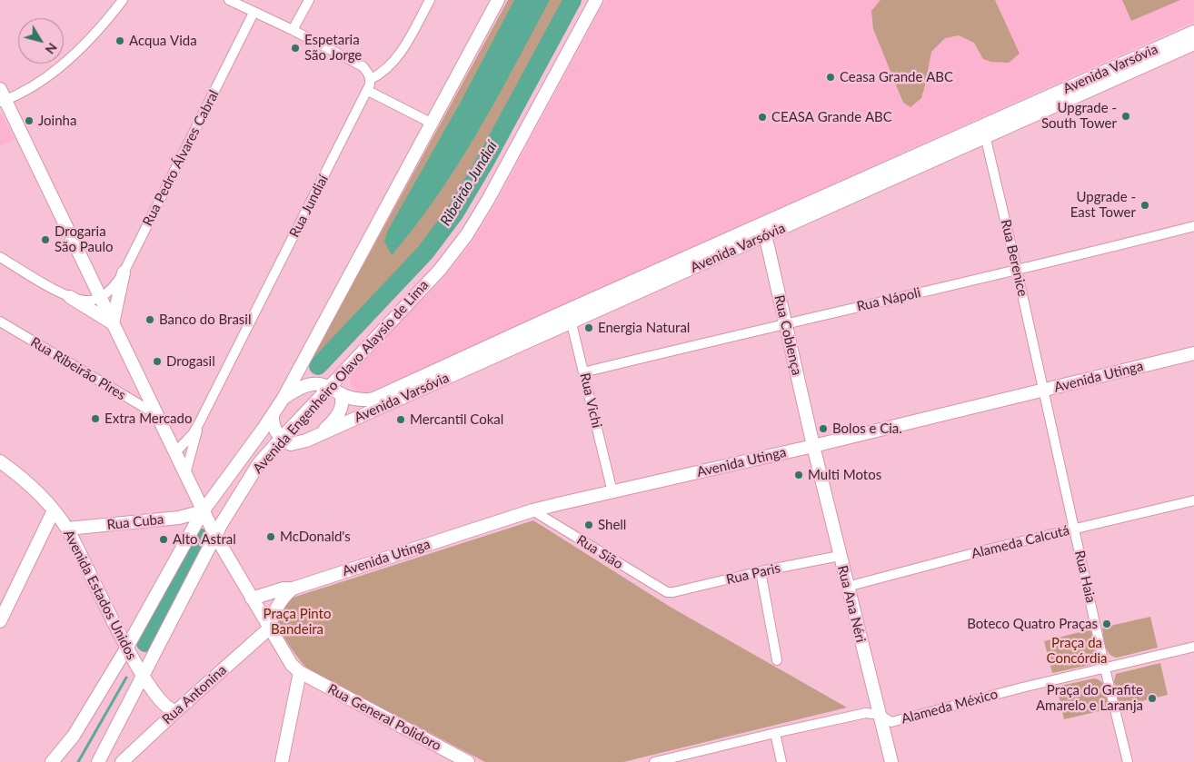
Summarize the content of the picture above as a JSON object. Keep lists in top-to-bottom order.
{
  "streets": {
    "main road": [
      "Avenida Varsóvia",
      "Rua Coblença",
      "Avenida Engenheiro Olavo Alaysio de Lima",
      "Avenida Utinga",
      "Rua Cuba",
      "Avenida Estados Unidos",
      "Rua Ana Néri",
      "Rua Antonina",
      "Rua General Polidoro"
    ],
    "street": [
      "Rua Pedro Álvares Cabral",
      "Rua Jundiaí",
      "Rua Berenice",
      "Rua Nápoli",
      "Rua Ribeirão Pires",
      "Rua Vichi",
      "Alameda Calcutá",
      "Rua Sião",
      "Rua Paris",
      "Rua Haia",
      "Alameda México"
    ]
  },
  "crossings": [
    ["Avenida Varsóvia", "Rua Berenice"],
    ["Avenida Varsóvia", "Rua Coblença"],
    ["Avenida Varsóvia", "Avenida Engenheiro Olavo Alaysio de Lima"],
    ["Avenida Varsóvia", "Rua Vichi"],
    ["Rua Berenice", "Rua Nápoli"],
    ["Rua Berenice", "Avenida Utinga"],
    ["Rua Berenice", "Rua Haia"],
    ["Rua Nápoli", "Rua Coblença"],
    ["Rua Nápoli", "Rua Vichi"],
    ["Rua Coblença", "Avenida Utinga"],
    ["Rua Coblença", "Rua Ana Néri"],
    ["Avenida Engenheiro Olavo Alaysio de Lima", "Rua Cuba"],
    ["Avenida Engenheiro Olavo Alaysio de Lima", "Avenida Estados Unidos"],
    ["Avenida Utinga", "Rua Vichi"],
    ["Avenida Utinga", "Rua Sião"],
    ["Avenida Utinga", "Rua Haia"],
    ["Avenida Utinga", "Rua Ana Néri"],
    ["Rua Cuba", "Avenida Estados Unidos"],
    ["Alameda Calcutá", "Rua Haia"],
    ["Alameda Calcutá", "Rua Ana Néri"],
    ["Rua Sião", "Rua Paris"],
    ["Rua Paris", "Rua Ana Néri"],
    ["Rua Haia", "Alameda México"],
    ["Avenida Estados Unidos", "Rua Antonina"],
    ["Rua Ana Néri", "Alameda México"]
  ],
  "water": ["Ribeirão Jundiaí"],
  "parks": ["Praça Pinto Bandeira", "Praça da Concórdia"],
  "places": [
    "Acqua Vida",
    "Espetaria São Jorge",
    "Ceasa Grande ABC",
    "Upgrade - South Tower",
    "CEASA Grande ABC",
    "Joinha",
    "Upgrade - East Tower",
    "Drogaria São Paulo",
    "Banco do Brasil",
    "Energia Natural",
    "Drogasil",
    "Extra Mercado",
    "Mercantil Cokal",
    "Bolos e Cia.",
    "Multi Motos",
    "Shell",
    "McDonald's",
    "Alto Astral",
    "Boteco Quatro Praças",
    "Praça do Grafite Amarelo e Laranja"
  ],
  "north": "bottom right"
}
